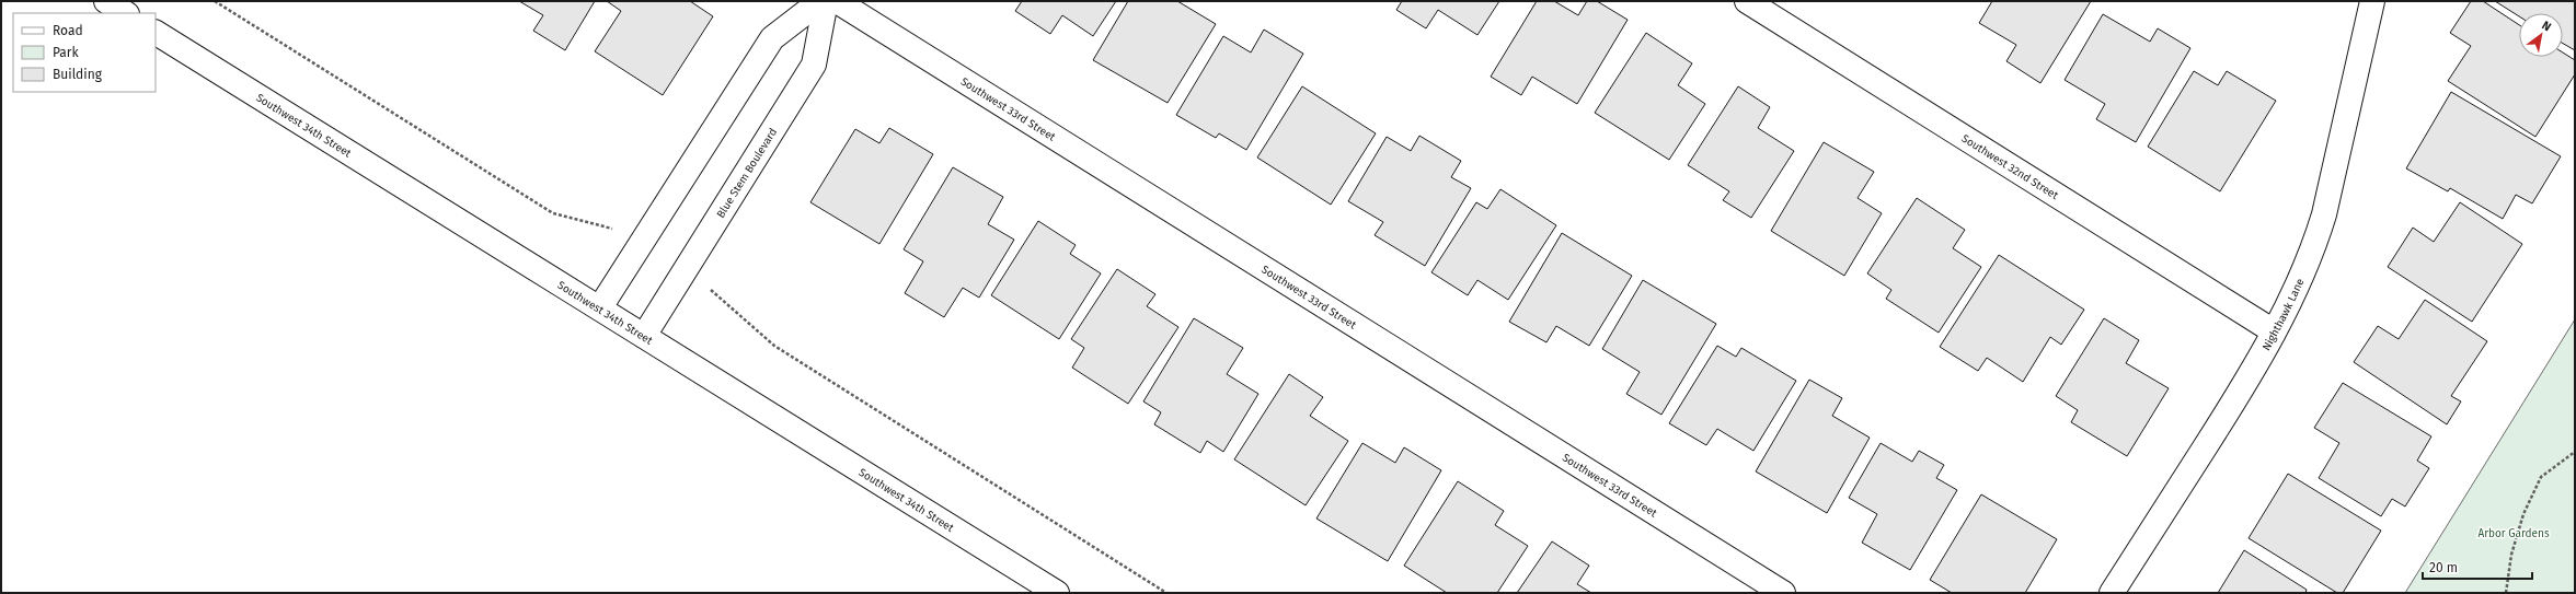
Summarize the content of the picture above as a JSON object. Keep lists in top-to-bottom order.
{
  "streets": {
    "street": [
      "Southwest 33rd Street",
      "Southwest 34th Street",
      "Southwest 32nd Street",
      "Blue Stem Boulevard",
      "Nighthawk Lane"
    ]
  },
  "crossings": [
    ["Southwest 34th Street", "Blue Stem Boulevard"],
    ["Southwest 32nd Street", "Nighthawk Lane"]
  ],
  "parks": ["Arbor Gardens"],
  "legend": ["Road", "Park", "Building"],
  "scale_bar": "20 m",
  "north": "top right"
}
